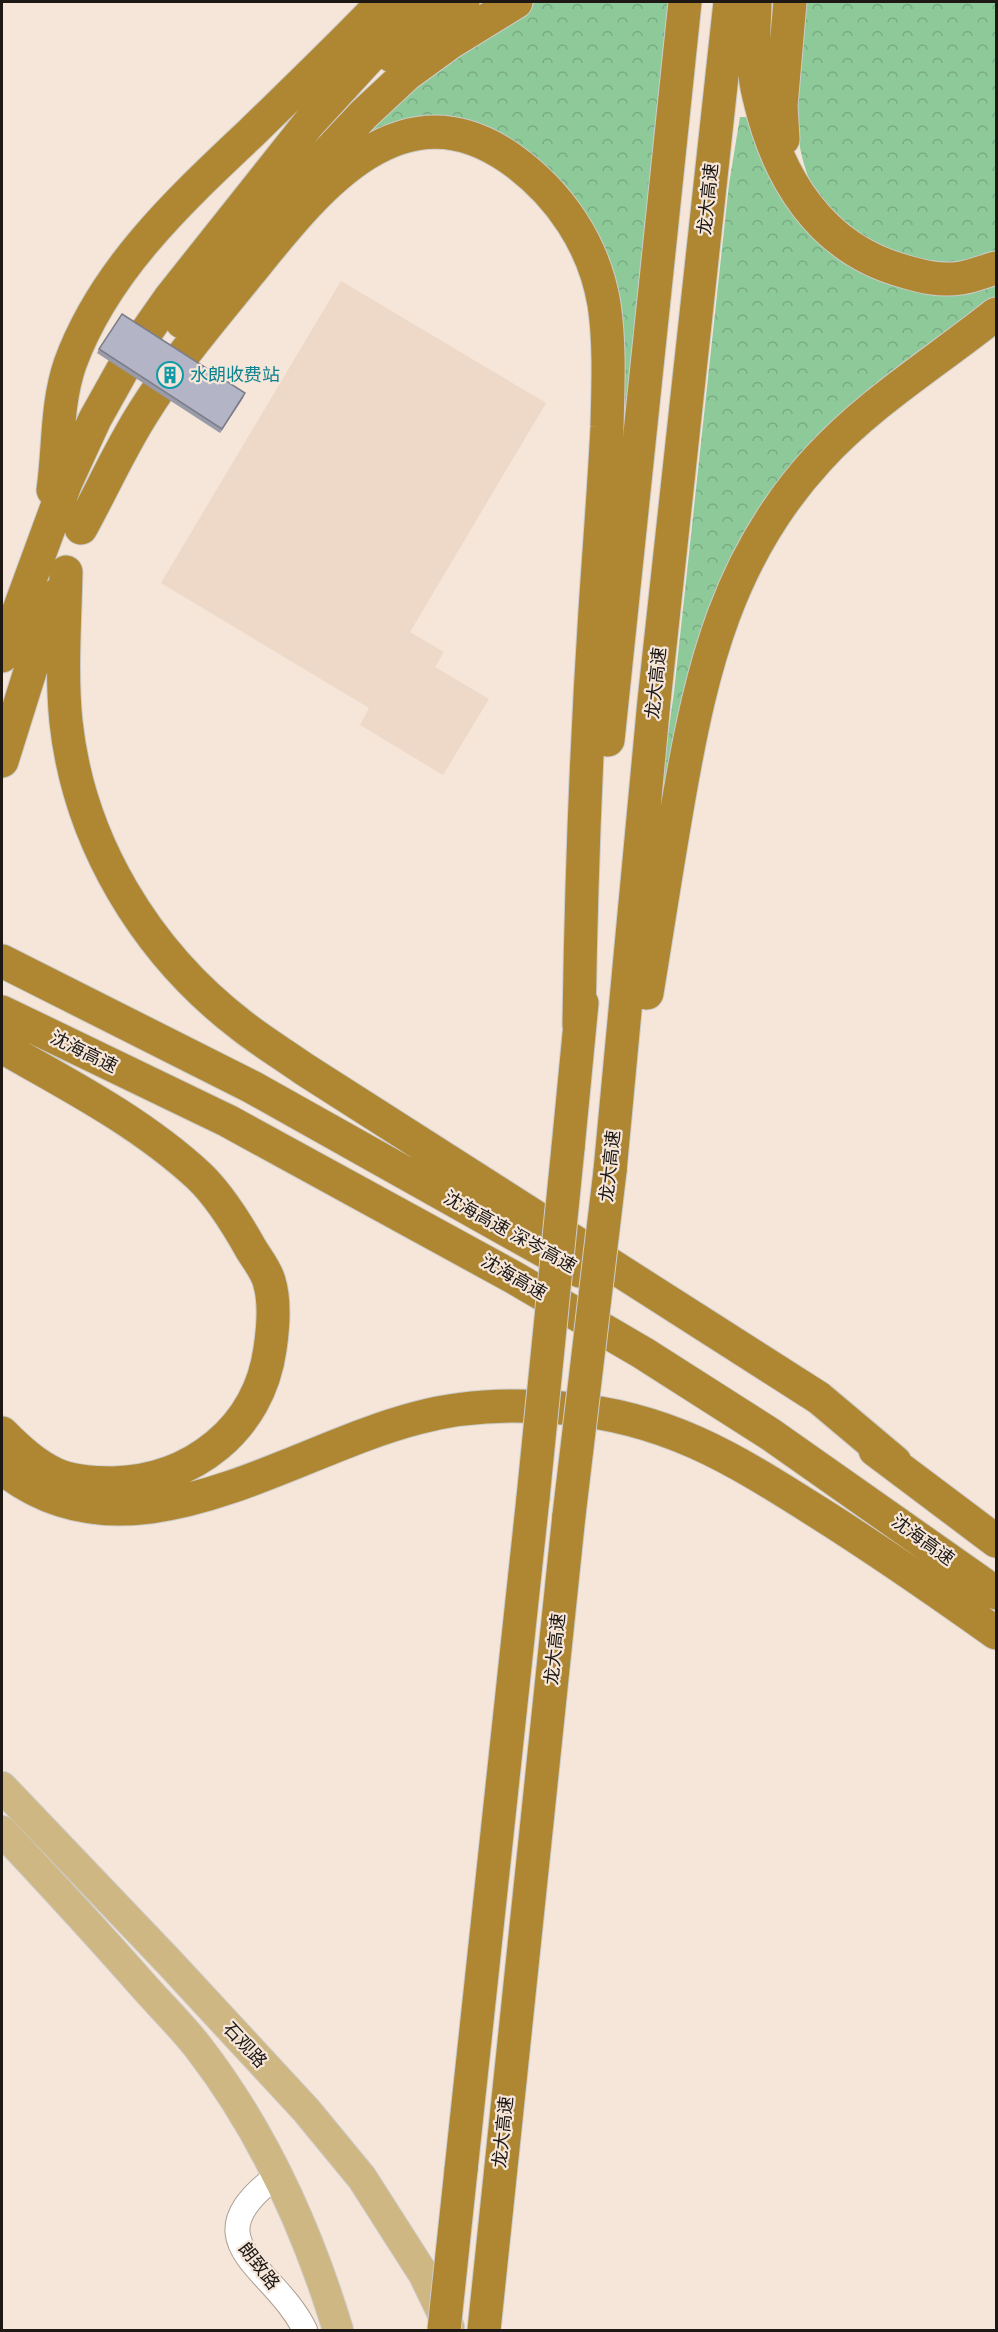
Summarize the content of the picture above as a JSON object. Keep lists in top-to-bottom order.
{
  "streets": {
    "highway": ["龙大高速", "沈海高速", "沈海高速 深岑高速"],
    "main road": ["石观路"],
    "street": ["朗致路"]
  },
  "crossings": [
    ["石观路", "朗致路"]
  ],
  "places": {
    "building": ["水朗收费站"]
  }
}
